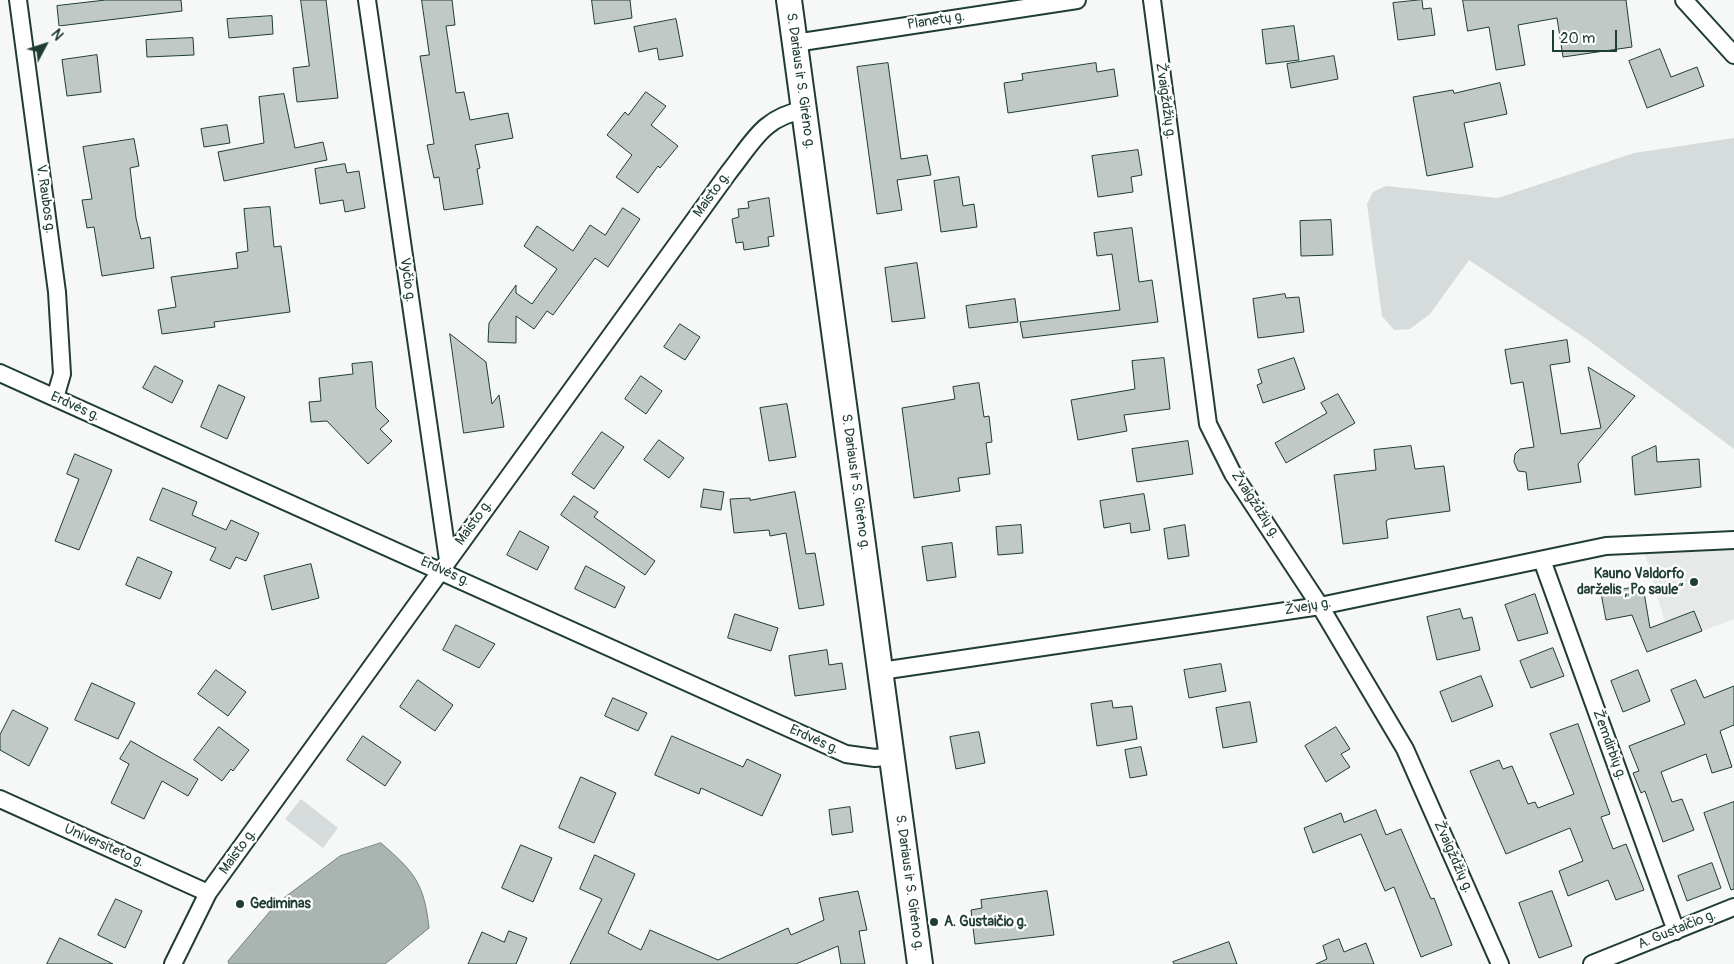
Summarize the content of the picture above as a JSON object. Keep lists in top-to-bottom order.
{
  "streets": {
    "street": [
      "Planetų g.",
      "S. Dariaus ir S. Girėno g.",
      "Žvaigždžių g.",
      "Maisto g.",
      "V. Raubos g.",
      "Vyčio g.",
      "Erdvės g.",
      "Žvejų g.",
      "Žemdirbių g.",
      "Universiteto g.",
      "A. Gustaičio g."
    ]
  },
  "crossings": [
    ["Planetų g.", "S. Dariaus ir S. Girėno g."],
    ["S. Dariaus ir S. Girėno g.", "Maisto g."],
    ["S. Dariaus ir S. Girėno g.", "Erdvės g."],
    ["S. Dariaus ir S. Girėno g.", "Žvejų g."],
    ["Žvaigždžių g.", "Žvejų g."],
    ["Maisto g.", "Vyčio g."],
    ["Maisto g.", "Erdvės g."],
    ["Maisto g.", "Universiteto g."],
    ["V. Raubos g.", "Erdvės g."],
    ["Vyčio g.", "Erdvės g."],
    ["Žvejų g.", "Žemdirbių g."],
    ["Žemdirbių g.", "A. Gustaičio g."]
  ],
  "places": ["Kauno Valdorfo darželis „Po saule“", "Gediminas", "A. Gustaičio g."],
  "scale_bar": "20 m",
  "north": "top right"
}
